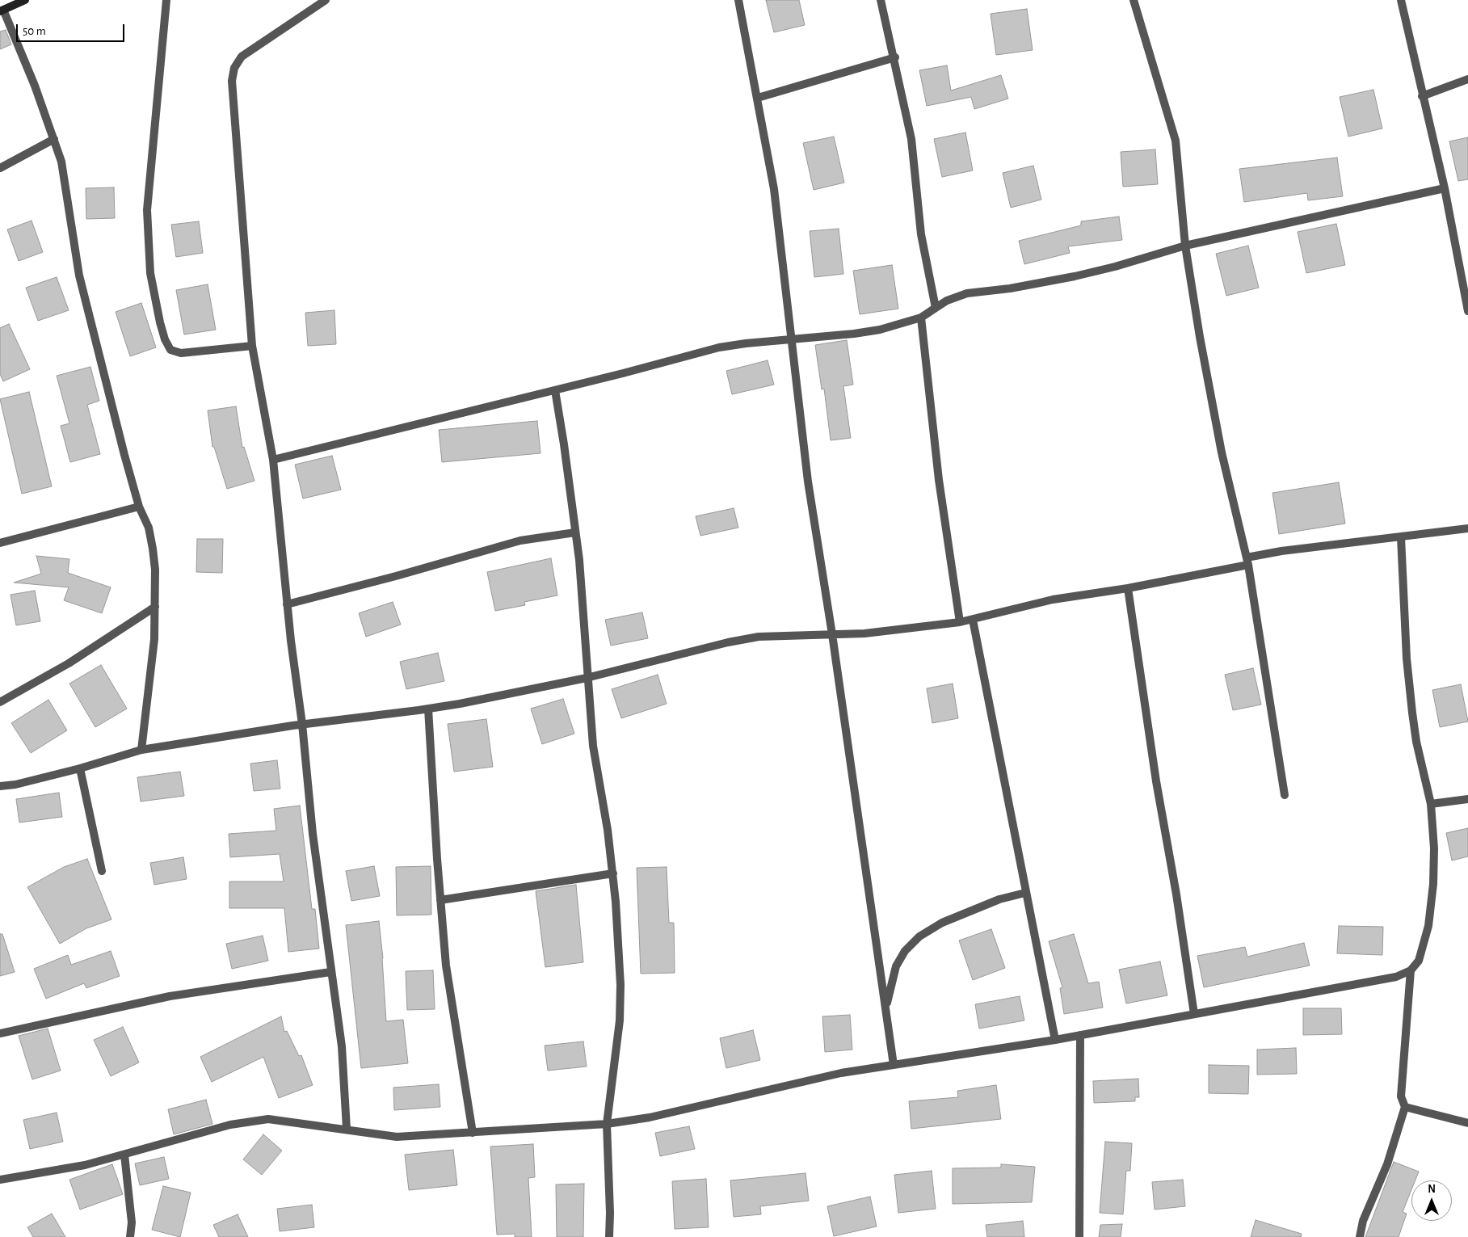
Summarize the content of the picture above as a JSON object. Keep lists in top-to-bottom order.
{
  "scale_bar": "50 m",
  "north": "top"
}
